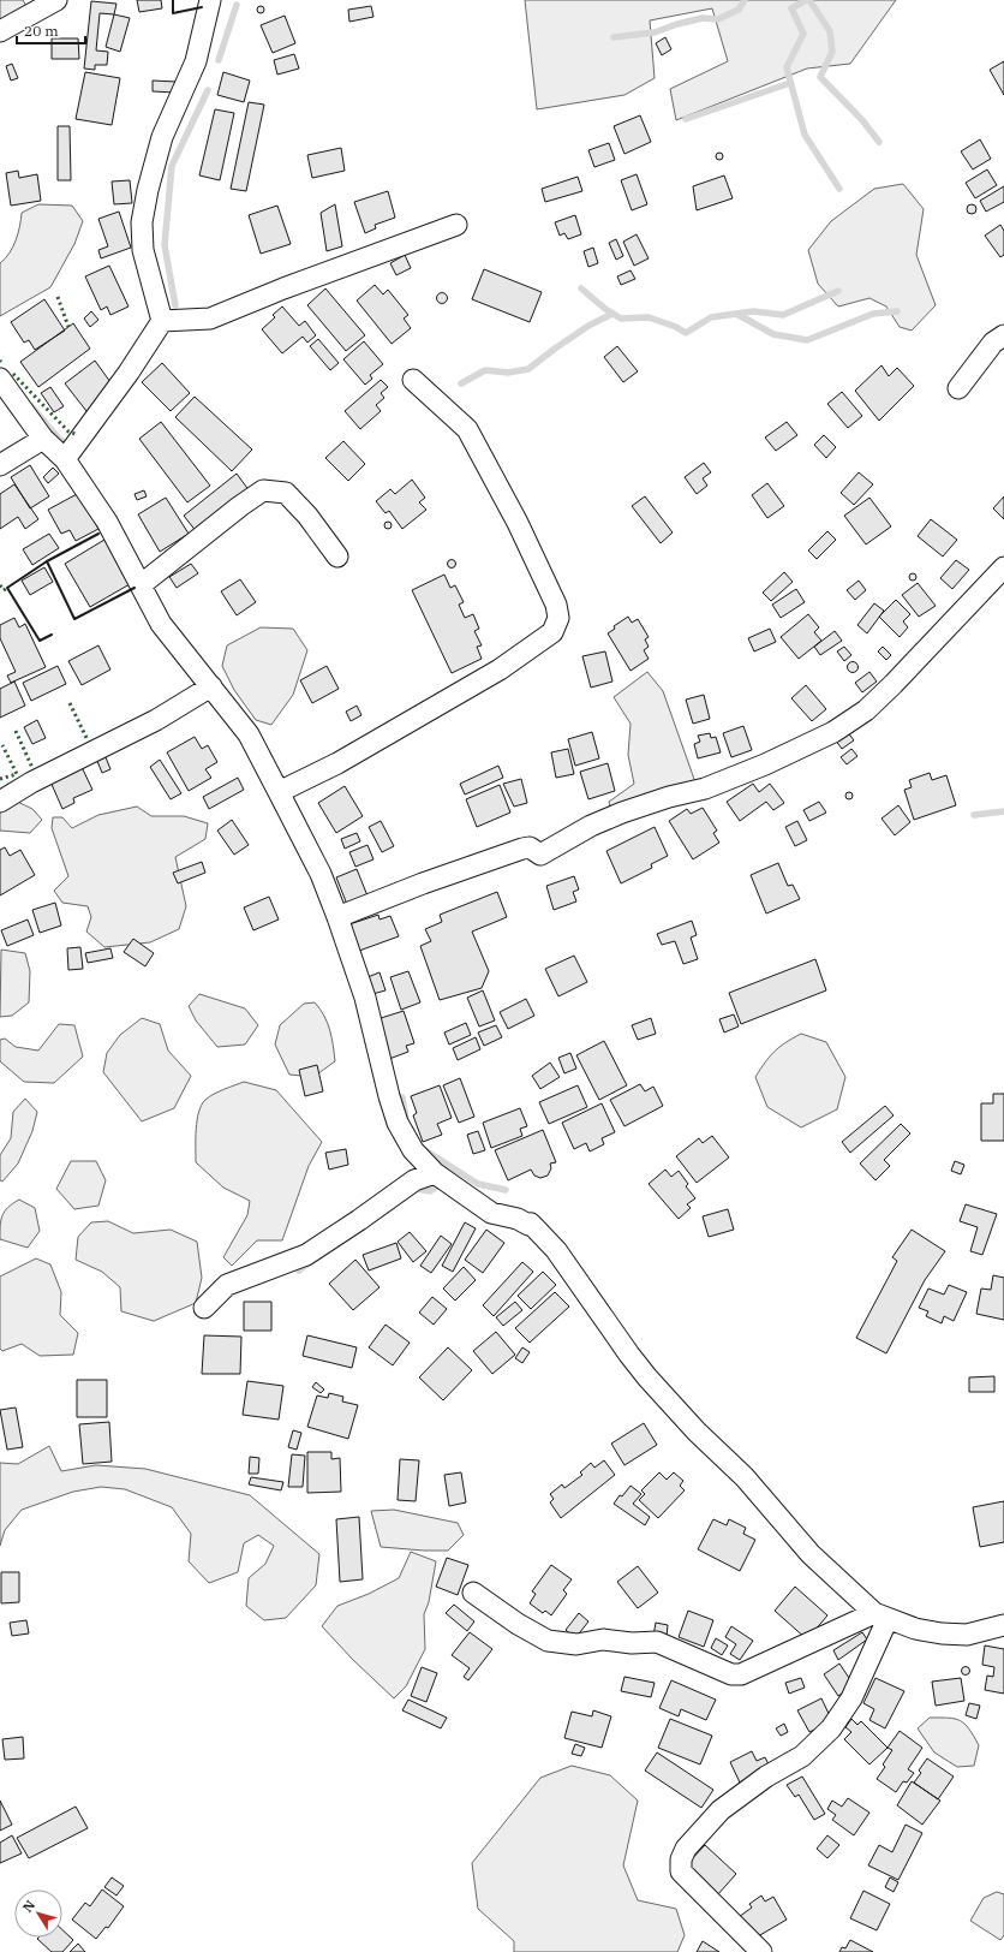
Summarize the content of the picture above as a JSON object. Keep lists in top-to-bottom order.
{
  "scale_bar": "20 m",
  "north": "top left"
}
